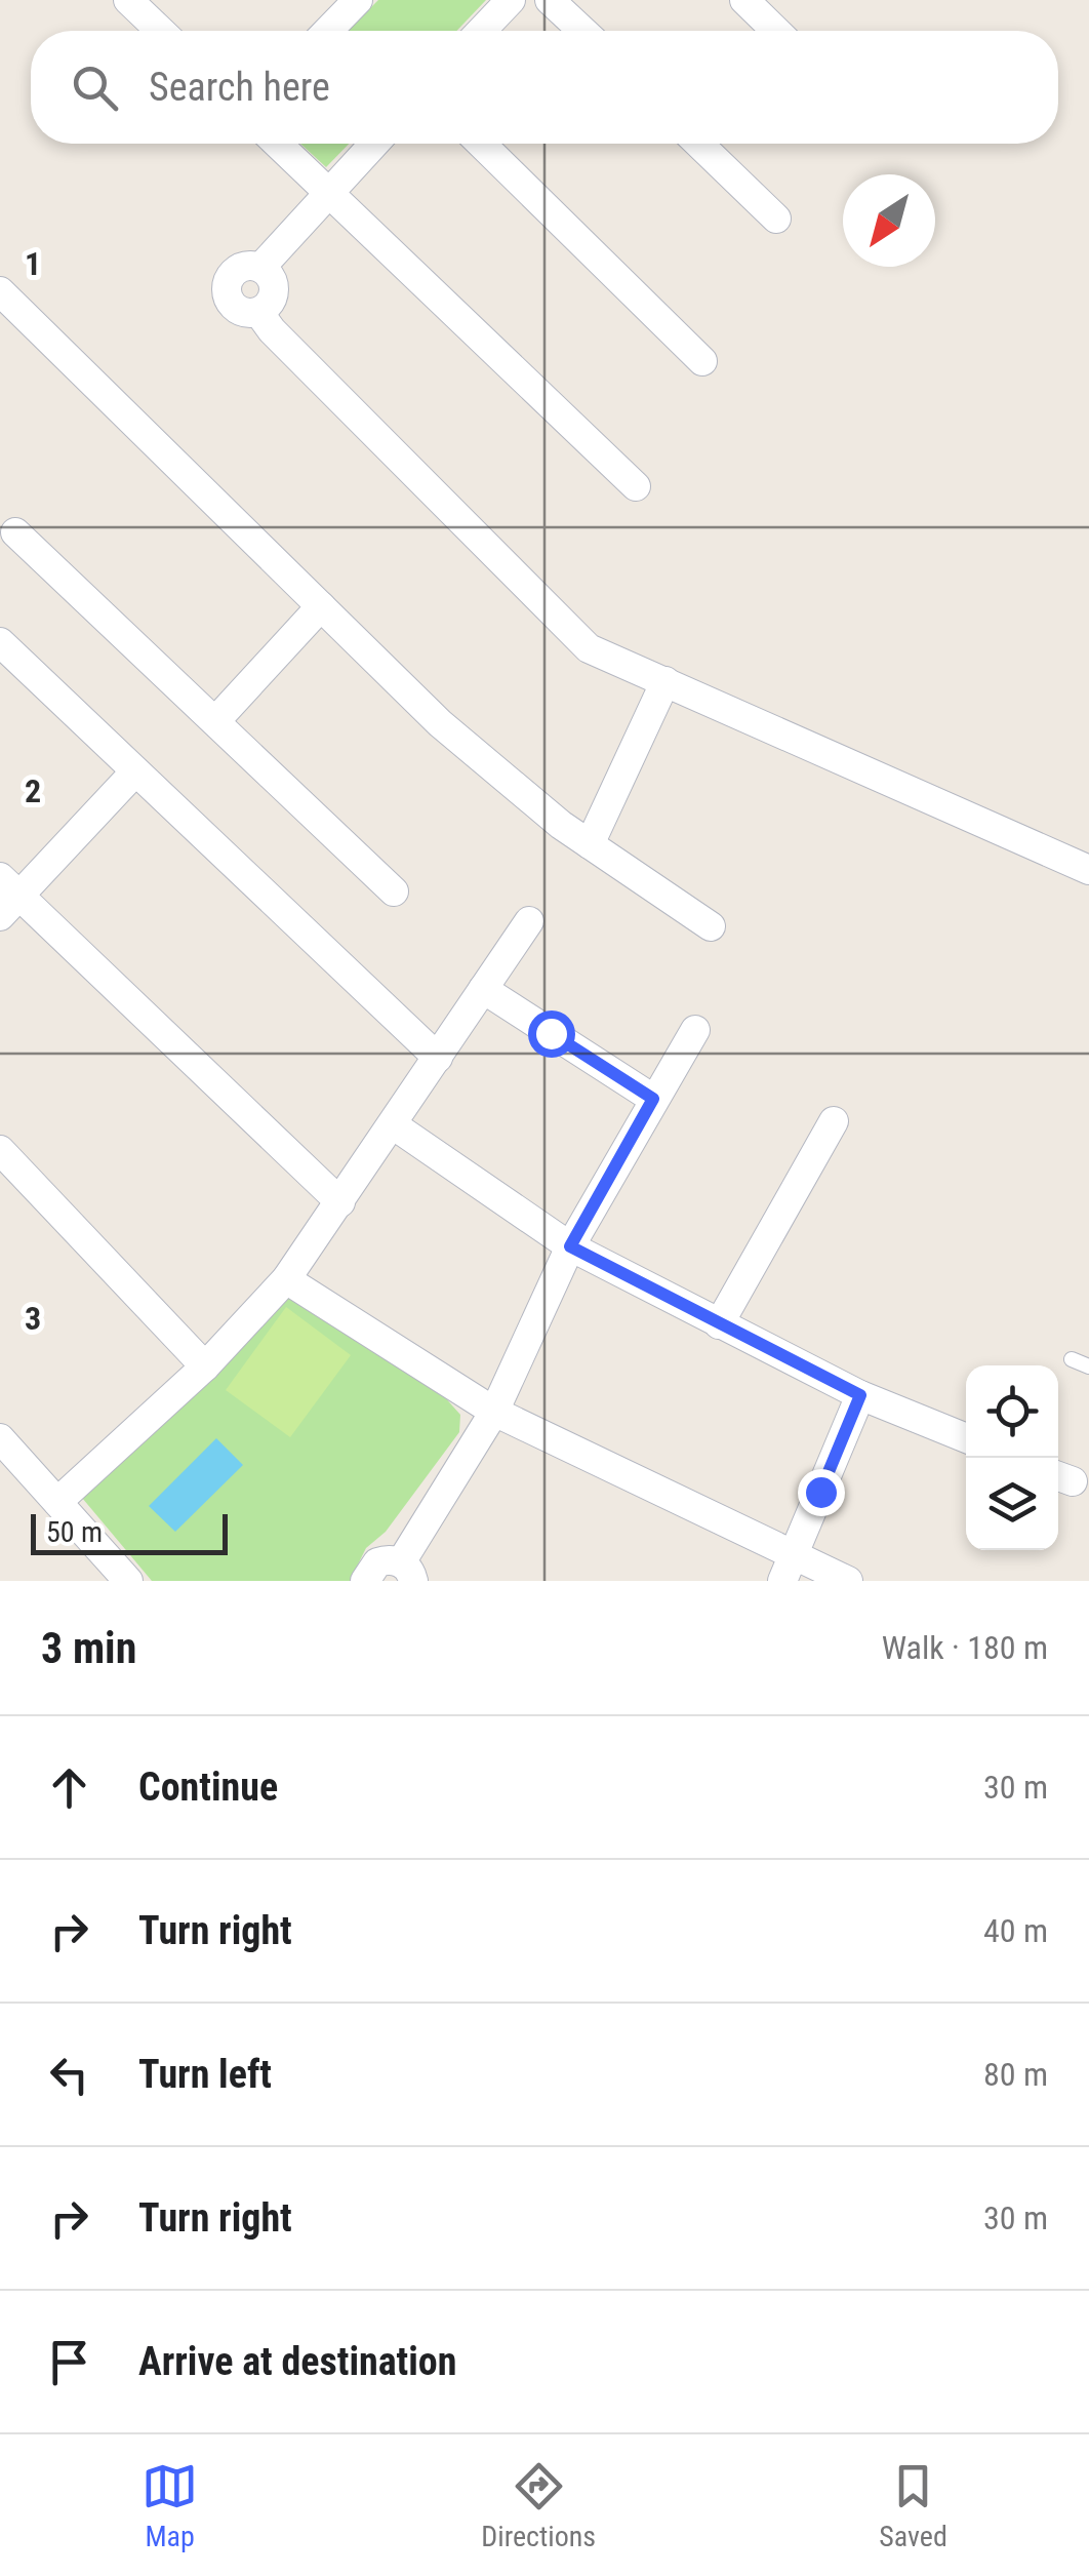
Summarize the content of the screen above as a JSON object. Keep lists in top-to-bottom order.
{
  "scale_bar": "50 m",
  "north": "bottom left",
  "page": {
    "search": "Search here",
    "scale": "50 m",
    "heading": ["3 min", "Walk · 180 m"],
    "list": [
      ["Continue", "30 m"],
      ["Turn right", "40 m"],
      ["Turn left", "80 m"],
      ["Turn right", "30 m"],
      "Arrive at destination"
    ],
    "nav": ["Map", "Directions", "Saved"]
  },
  "grid": {
    "rows": ["1", "2", "3"]
  }
}
